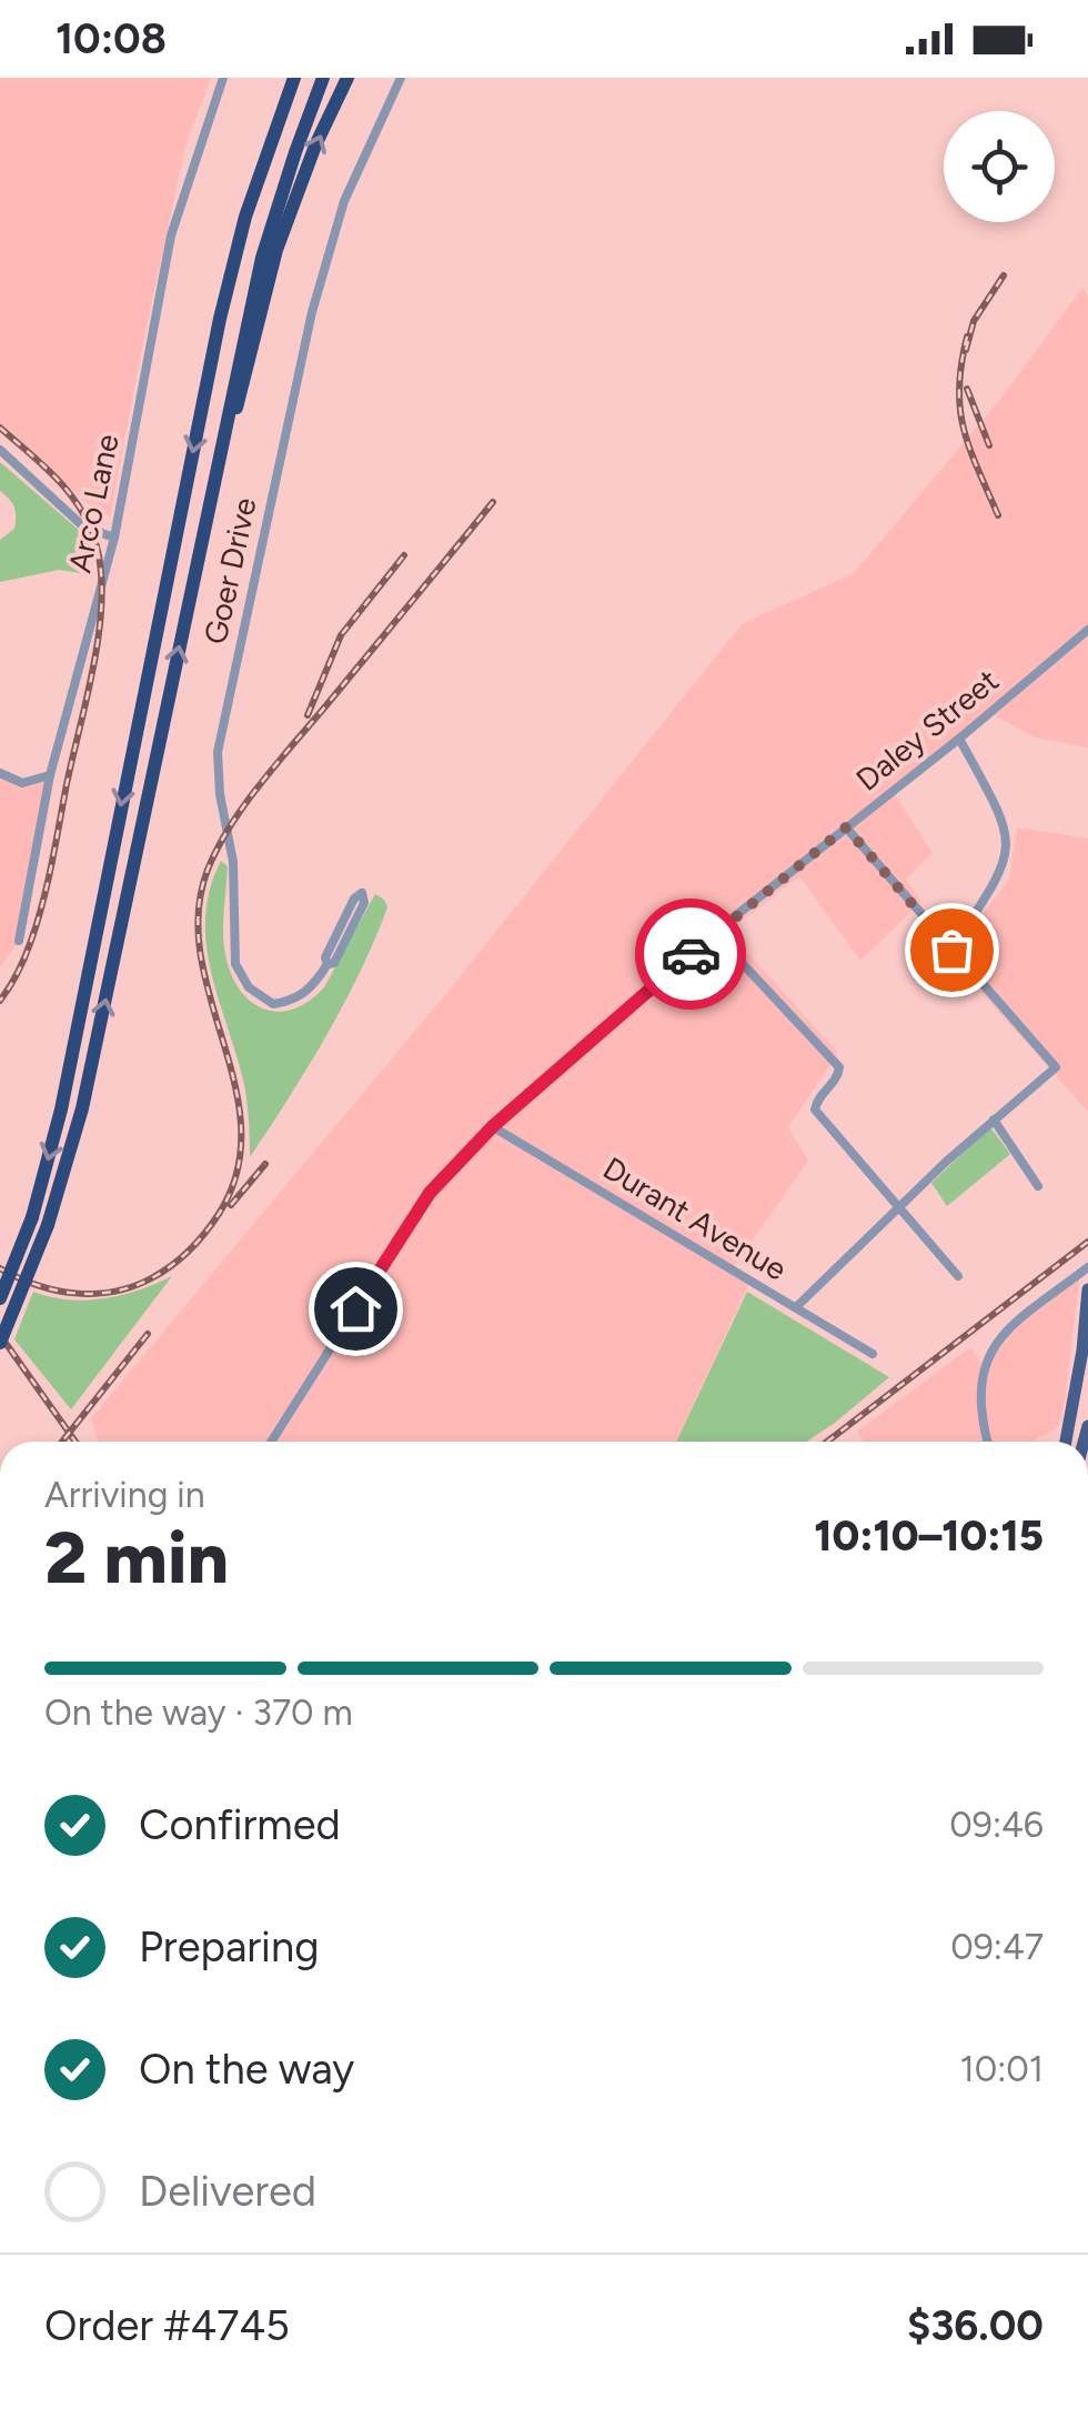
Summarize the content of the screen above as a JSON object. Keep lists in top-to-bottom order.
{
  "streets": {
    "street": [
      "Arco Lane",
      "Goer Drive",
      "Daley Street",
      "Durant Avenue"
    ]
  },
  "crossings": [
    ["Daley Street", "Durant Avenue"]
  ],
  "page": {
    "status": "10:08",
    "heading": ["2 min", "Arriving in", "10:10–10:15"],
    "panel": ["Order #4745", "$36.00"],
    "bar": "On the way · 370 m",
    "list": [
      ["Confirmed", "09:46"],
      ["Preparing", "09:47"],
      ["On the way", "10:01"],
      "Delivered"
    ]
  }
}
